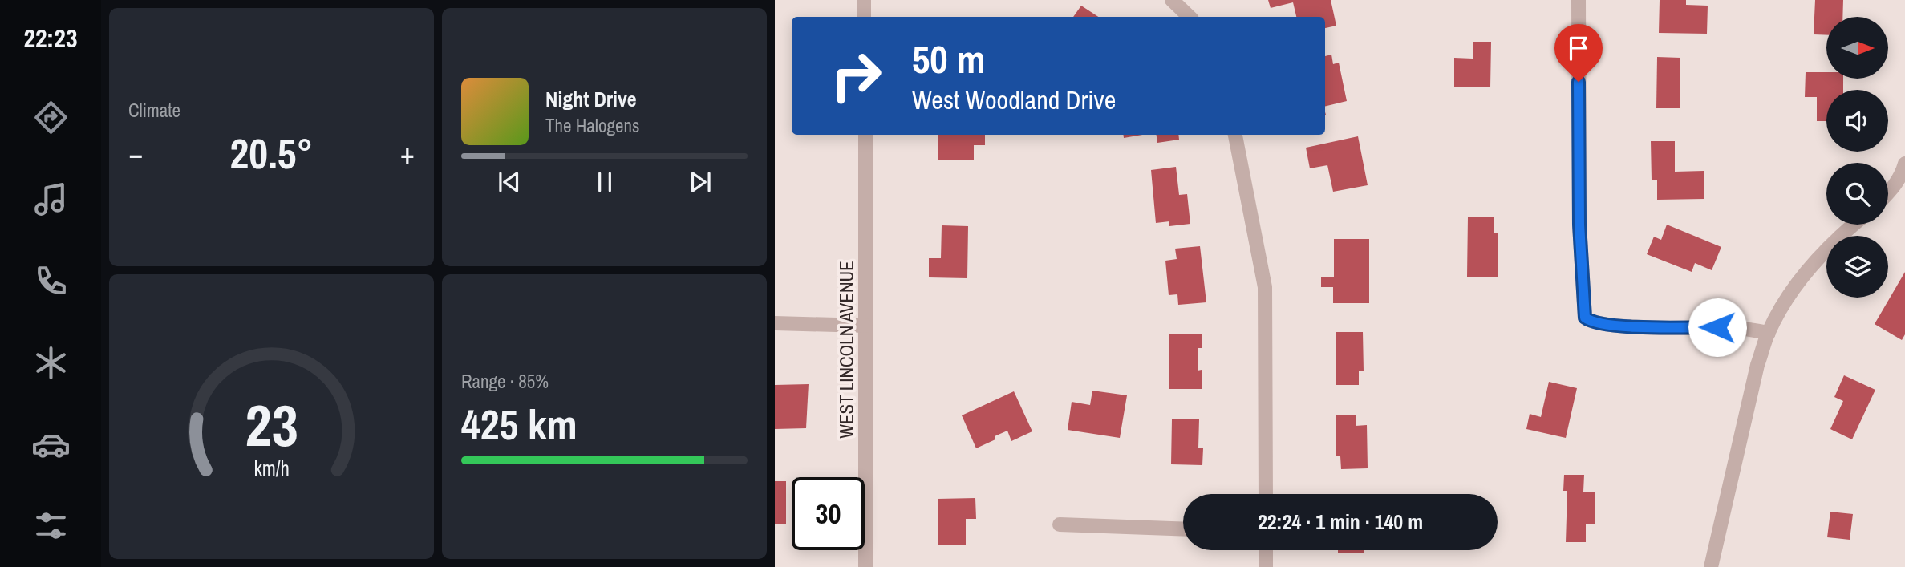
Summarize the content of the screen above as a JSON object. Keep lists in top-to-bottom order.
{
  "streets": {
    "street": ["WEST LINCOLN AVENUE"]
  },
  "north": "right",
  "page": {
    "tabs": "22:23",
    "tile": [
      "Climate",
      ["Range · 85%", "425 km"]
    ],
    "turn": ["50 m", "West Woodland Drive"],
    "song": ["Night Drive", "The Halogens"],
    "heat": ["−", "20.5°", "+"],
    "limit": "30",
    "trip": "22:24 · 1 min · 140 m",
    "gauge": ["23", "km/h"]
  }
}
